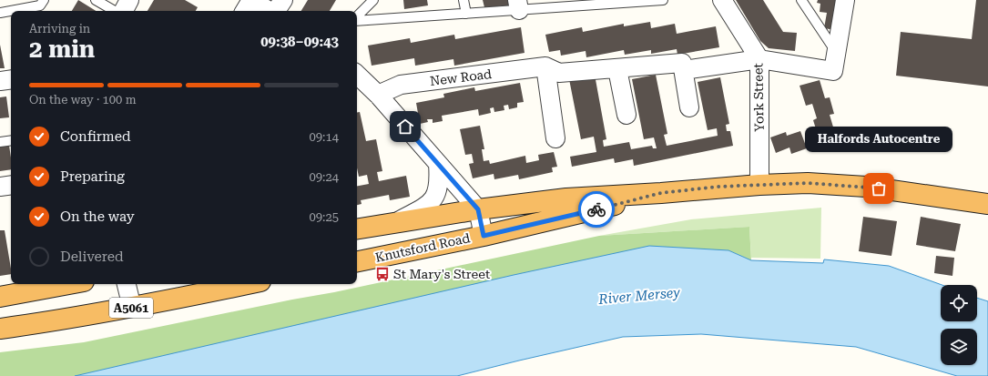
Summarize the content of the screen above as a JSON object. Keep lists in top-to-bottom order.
{
  "streets": {
    "highway": ["Knutsford Road", "A5061"],
    "street": ["New Road", "York Street"]
  },
  "crossings": [
    ["York Street", "Knutsford Road"]
  ],
  "water": ["River Mersey"],
  "places": {
    "other": ["Halfords Autocentre"],
    "bus stop": ["St Mary's Street"]
  },
  "page": {
    "heading": ["2 min", "Arriving in", "09:38–09:43"],
    "bar": "On the way · 100 m",
    "list": [
      ["Confirmed", "09:14"],
      ["Preparing", "09:24"],
      ["On the way", "09:25"],
      "Delivered"
    ],
    "bubble": "Halfords Autocentre"
  }
}
